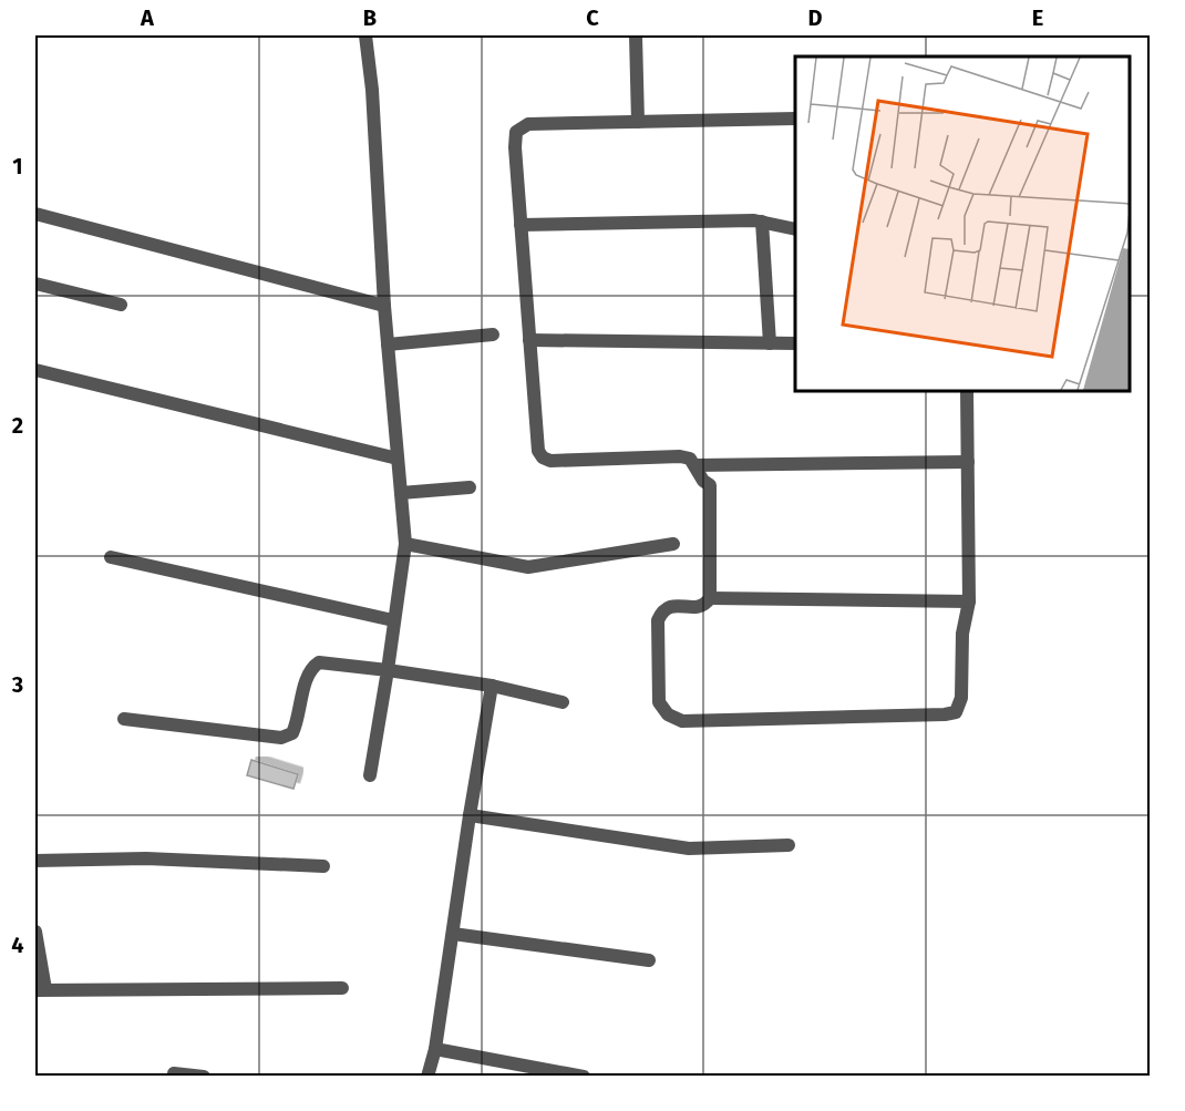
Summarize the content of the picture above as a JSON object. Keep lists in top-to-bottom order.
{
  "grid": {
    "columns": [
      "A",
      "B",
      "C",
      "D",
      "E"
    ],
    "rows": [
      "1",
      "2",
      "3",
      "4"
    ]
  }
}
